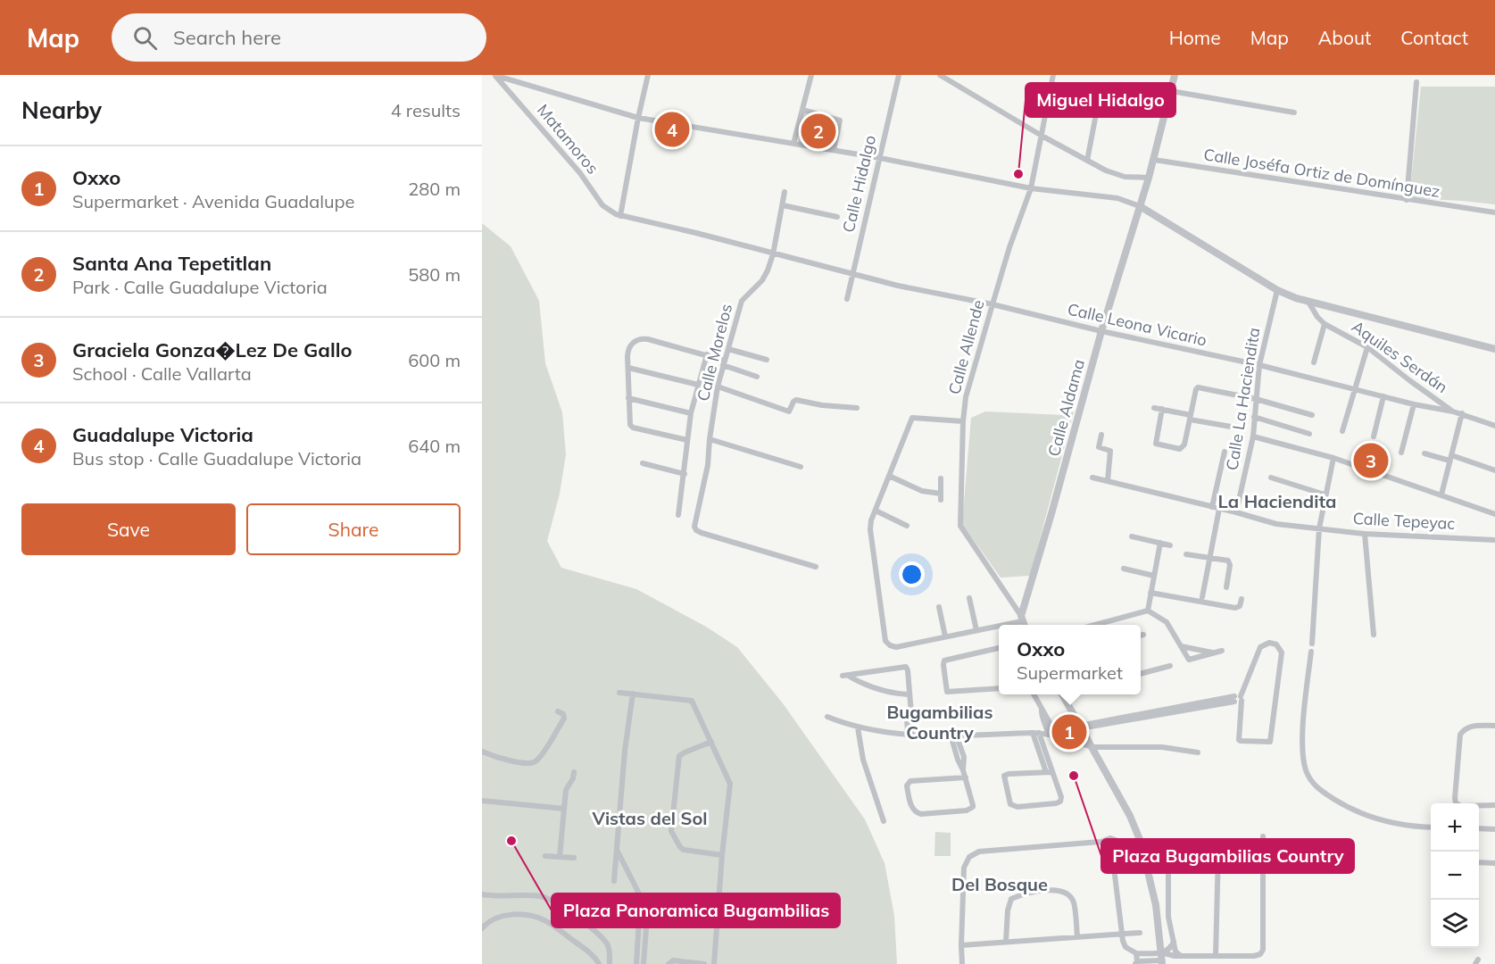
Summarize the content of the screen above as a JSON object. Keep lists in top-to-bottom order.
{
  "streets": {
    "street": [
      "Matamoros",
      "Calle Joséfa Ortiz de Domínguez",
      "Calle Hidalgo",
      "Calle Leona Vicario",
      "Calle Allende",
      "Calle Morelos",
      "Aquiles Serdán",
      "Calle La Haciendita",
      "Calle Aldama",
      "Calle Tepeyac"
    ]
  },
  "crossings": [
    ["Matamoros", "Calle Leona Vicario"],
    ["Calle Joséfa Ortiz de Domínguez", "Calle Aldama"],
    ["Calle Hidalgo", "Calle Leona Vicario"],
    ["Calle Leona Vicario", "Calle Allende"],
    ["Calle Leona Vicario", "Calle Morelos"],
    ["Calle Leona Vicario", "Aquiles Serdán"],
    ["Calle Leona Vicario", "Calle La Haciendita"],
    ["Calle Leona Vicario", "Calle Aldama"],
    ["Calle Allende", "Calle Aldama"],
    ["Calle La Haciendita", "Calle Tepeyac"]
  ],
  "districts": [
    "La Haciendita",
    "Bugambilias Country",
    "Vistas del Sol",
    "Del Bosque"
  ],
  "places": ["Miguel Hidalgo", "Plaza Bugambilias Country", "Plaza Panoramica Bugambilias"],
  "page": {
    "header": "Map",
    "search": "Search here",
    "nav": [
      "Home",
      "Map",
      "About",
      "Contact"
    ],
    "heading": ["Nearby", "4 results"],
    "pins": [
      "4",
      "2",
      "3",
      "1"
    ],
    "list": [
      {
        "mark": "1",
        "name": "Oxxo",
        "note": "Supermarket · Avenida Guadalupe",
        "value": "280 m"
      },
      {
        "mark": "2",
        "name": "Santa Ana Tepetitlan",
        "note": "Park · Calle Guadalupe Victoria",
        "value": "580 m"
      },
      {
        "mark": "3",
        "name": "Graciela Gonza�Lez De Gallo",
        "note": "School · Calle Vallarta",
        "value": "600 m"
      },
      {
        "mark": "4",
        "name": "Guadalupe Victoria",
        "note": "Bus stop · Calle Guadalupe Victoria",
        "value": "640 m"
      }
    ],
    "buttons": ["Save", "Share"],
    "popup": ["Oxxo", "Supermarket"],
    "map_buttons": ["+", "−"]
  }
}
